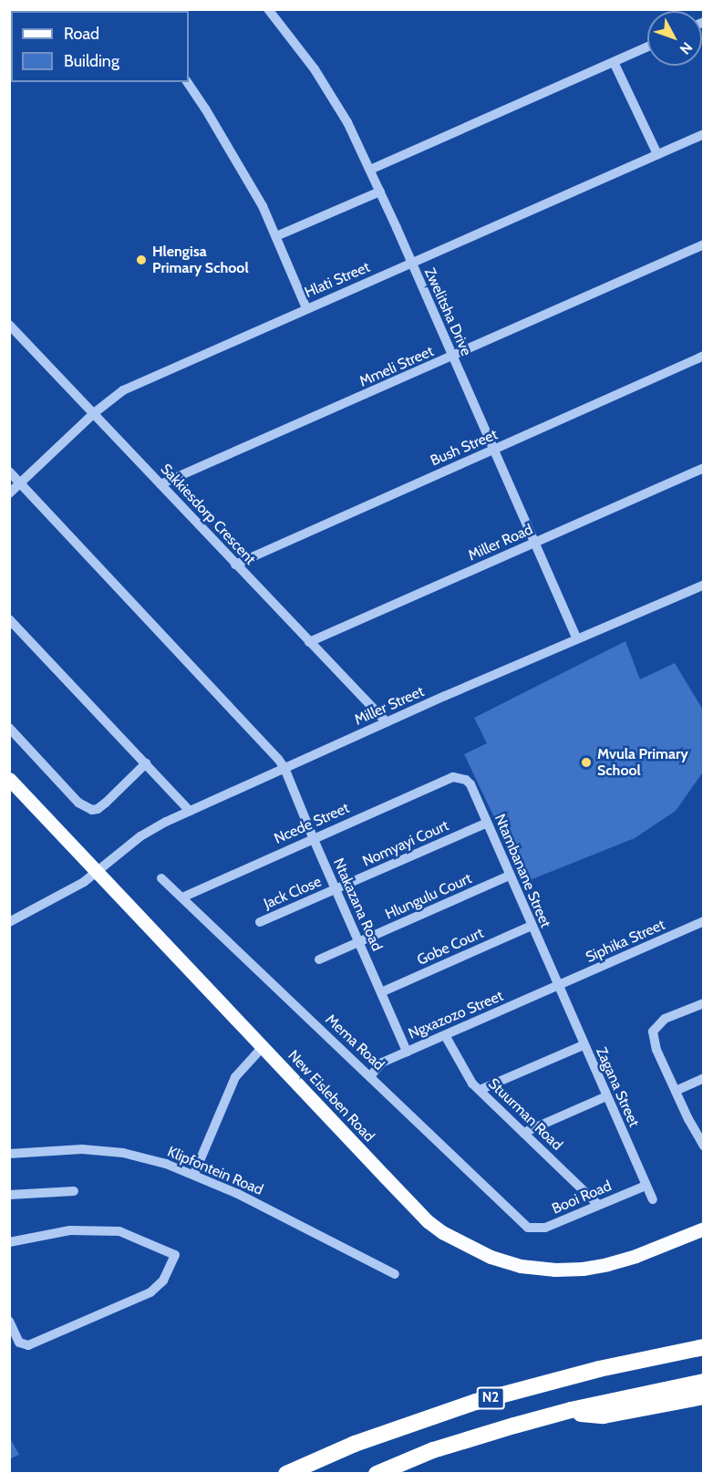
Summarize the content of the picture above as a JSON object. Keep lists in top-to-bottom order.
{
  "streets": {
    "highway": ["N2"],
    "main road": ["New Eisleben Road"],
    "street": [
      "Hlati Street",
      "Zwelitsha Drive",
      "Mmeli Street",
      "Bush Street",
      "Sakkiesdorp Crescent",
      "Miller Road",
      "Miller Street",
      "Ncede Street",
      "Nomyayi Court",
      "Ntambanane Street",
      "Jack Close",
      "Hlungulu Court",
      "Ntakazana Road",
      "Siphika Street",
      "Gobe Court",
      "Ngxazozo Street",
      "Mema Road",
      "Zagana Street",
      "Stuurman Road",
      "Klipfontein Road",
      "Booi Road"
    ]
  },
  "crossings": [
    ["Hlati Street", "Zwelitsha Drive"],
    ["Hlati Street", "Sakkiesdorp Crescent"],
    ["Zwelitsha Drive", "Mmeli Street"],
    ["Zwelitsha Drive", "Bush Street"],
    ["Zwelitsha Drive", "Miller Road"],
    ["Zwelitsha Drive", "Miller Street"],
    ["Mmeli Street", "Sakkiesdorp Crescent"],
    ["Bush Street", "Sakkiesdorp Crescent"],
    ["Sakkiesdorp Crescent", "Miller Road"],
    ["Sakkiesdorp Crescent", "Miller Street"],
    ["Miller Street", "Ntakazana Road"],
    ["Miller Street", "New Eisleben Road"],
    ["Ncede Street", "Ntambanane Street"],
    ["Ncede Street", "Ntakazana Road"],
    ["Ncede Street", "Mema Road"],
    ["Nomyayi Court", "Ntambanane Street"],
    ["Nomyayi Court", "Jack Close"],
    ["Nomyayi Court", "Ntakazana Road"],
    ["Ntambanane Street", "Hlungulu Court"],
    ["Ntambanane Street", "Siphika Street"],
    ["Ntambanane Street", "Gobe Court"],
    ["Ntambanane Street", "Ngxazozo Street"],
    ["Ntambanane Street", "Zagana Street"],
    ["Jack Close", "Ntakazana Road"],
    ["Hlungulu Court", "Ntakazana Road"],
    ["Ntakazana Road", "Gobe Court"],
    ["Ntakazana Road", "Ngxazozo Street"],
    ["Siphika Street", "Ngxazozo Street"],
    ["Siphika Street", "Zagana Street"],
    ["Ngxazozo Street", "Mema Road"],
    ["Ngxazozo Street", "Zagana Street"],
    ["Ngxazozo Street", "Stuurman Road"],
    ["Mema Road", "Booi Road"],
    ["Zagana Street", "Booi Road"],
    ["Stuurman Road", "Booi Road"]
  ],
  "places": ["Hlengisa Primary School", "Mvula Primary School"],
  "legend": ["Road", "Building"],
  "north": "bottom right"
}
